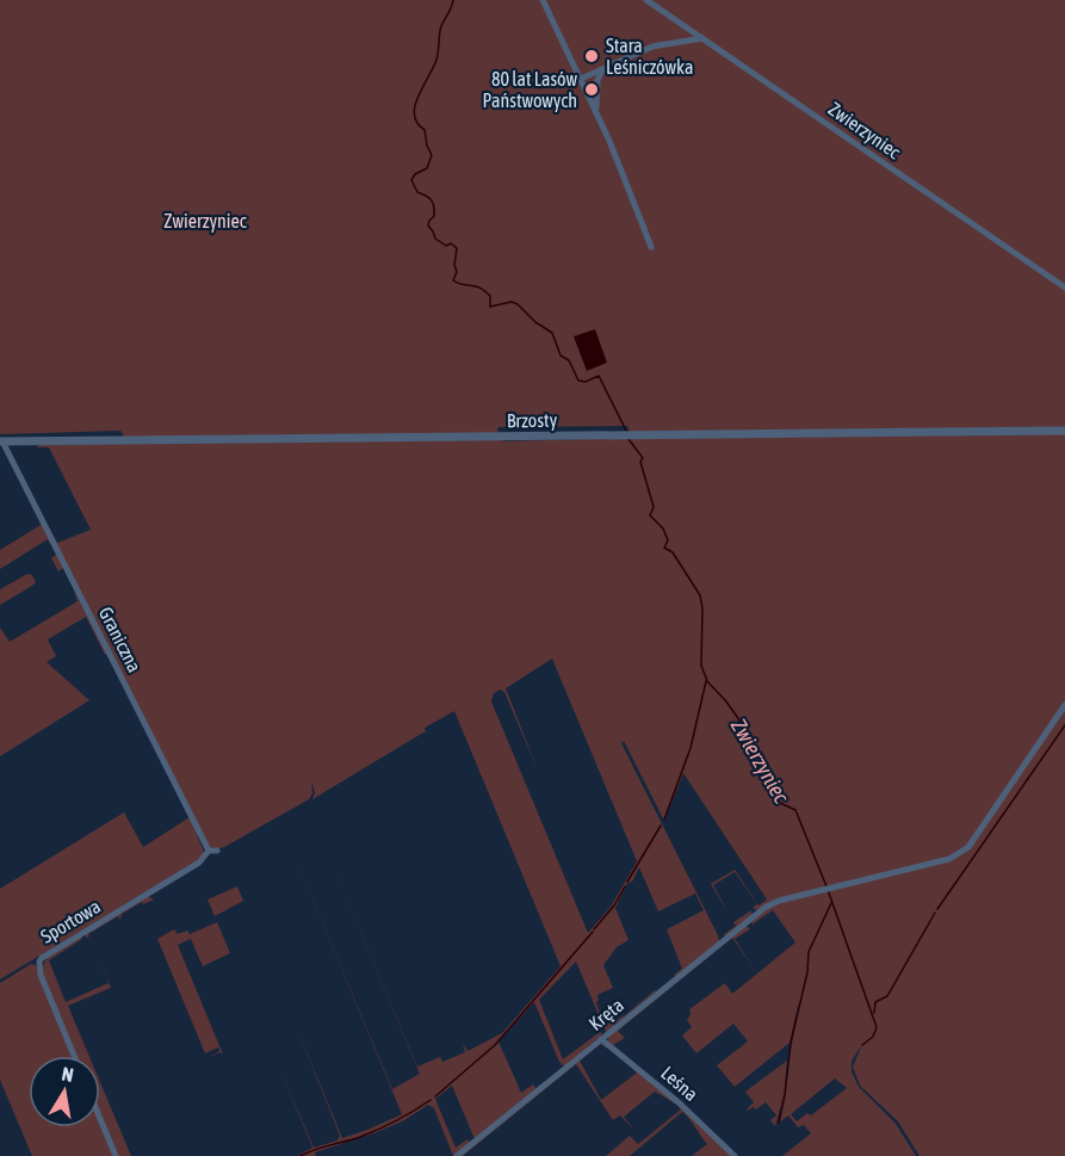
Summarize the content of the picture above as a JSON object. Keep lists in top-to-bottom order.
{
  "streets": {
    "street": [
      "Zwierzyniec",
      "Brzosty",
      "Graniczna",
      "Sportowa",
      "Kręta",
      "Leśna"
    ]
  },
  "crossings": [
    ["Brzosty", "Graniczna"],
    ["Graniczna", "Sportowa"],
    ["Kręta", "Leśna"]
  ],
  "water": ["Zwierzyniec"],
  "parks": ["Zwierzyniec"],
  "places": ["Stara Leśniczówka", "80 lat Lasów Państwowych"],
  "north": "top"
}
